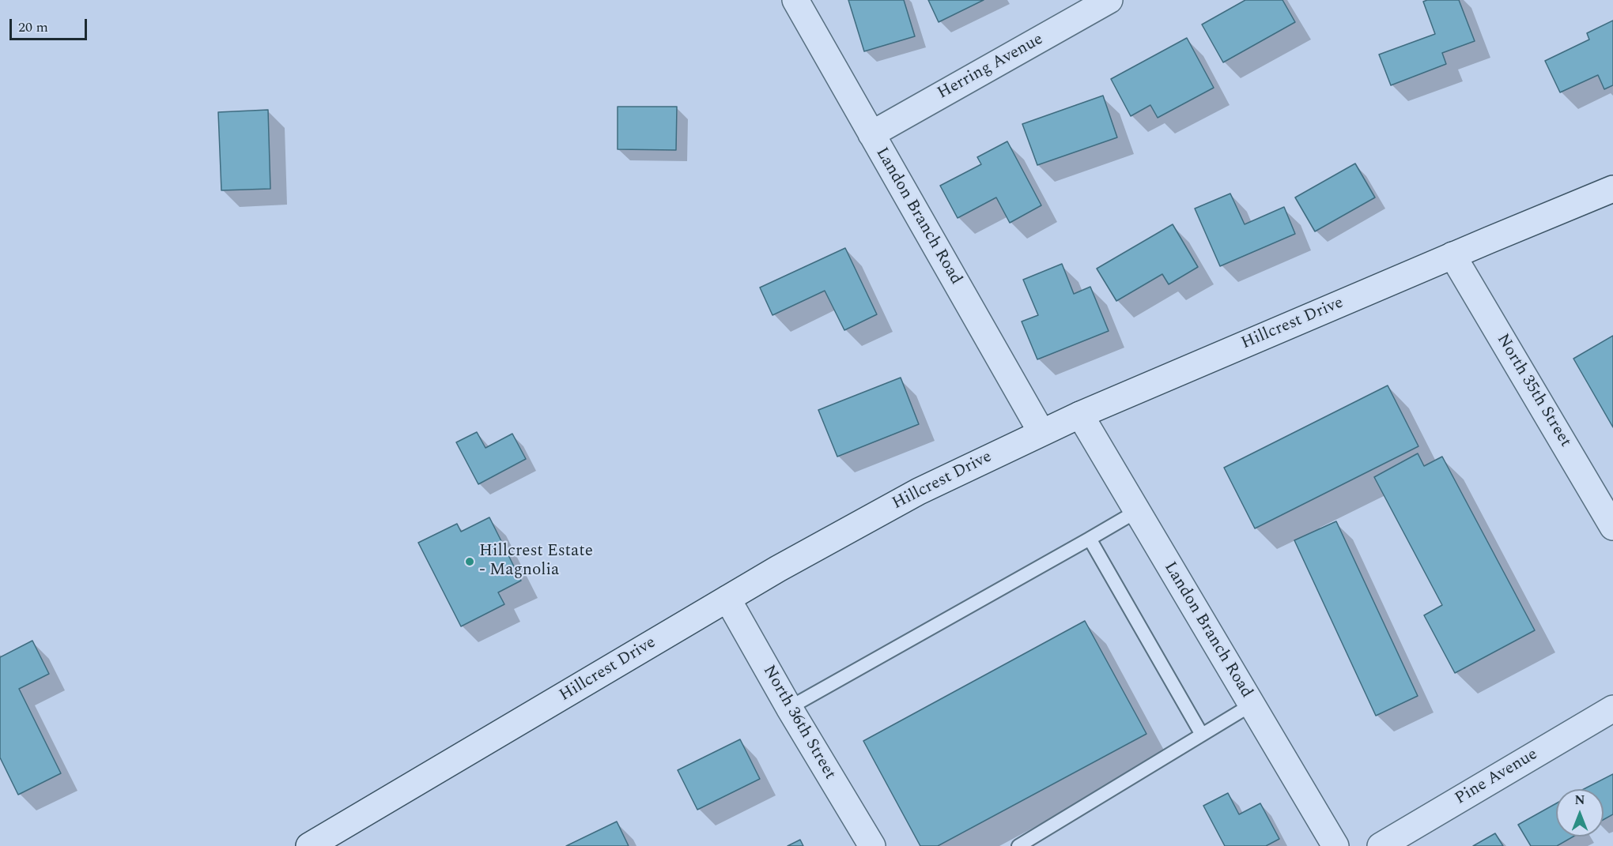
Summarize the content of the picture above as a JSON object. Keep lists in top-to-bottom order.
{
  "streets": {
    "street": [
      "Herring Avenue",
      "Landon Branch Road",
      "Hillcrest Drive",
      "North 35th Street",
      "North 36th Street",
      "Pine Avenue"
    ]
  },
  "crossings": [
    ["Herring Avenue", "Landon Branch Road"],
    ["Landon Branch Road", "Hillcrest Drive"],
    ["Hillcrest Drive", "North 35th Street"],
    ["Hillcrest Drive", "North 36th Street"]
  ],
  "places": ["Hillcrest Estate - Magnolia"],
  "scale_bar": "20 m",
  "north": "top"
}
